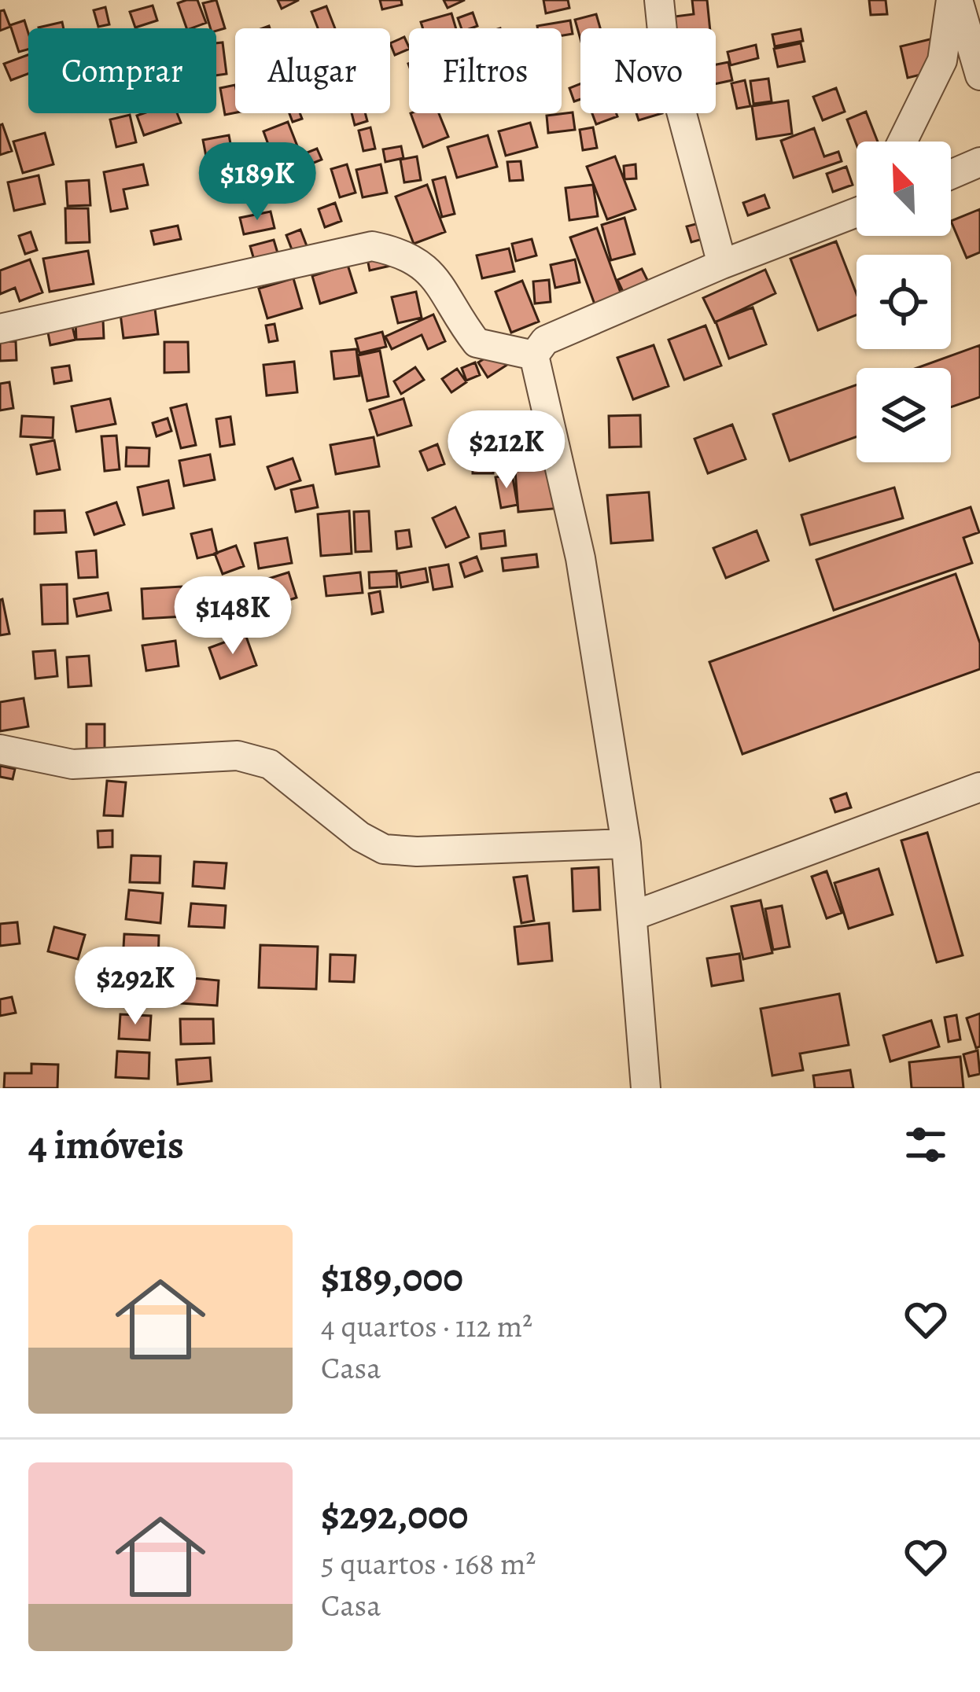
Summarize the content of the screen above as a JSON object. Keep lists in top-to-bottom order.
{
  "north": "top left",
  "page": {
    "chip": [
      "Comprar",
      "Alugar",
      "Filtros",
      "Novo"
    ],
    "price": [
      "$189K",
      "$212K",
      "$148K",
      "$292K"
    ],
    "heading": "4 imóveis",
    "list": [
      {
        "name": "$189,000",
        "note": "4 quartos · 112 m² · Casa"
      },
      {
        "name": "$292,000",
        "note": "5 quartos · 168 m² · Casa"
      }
    ]
  }
}
